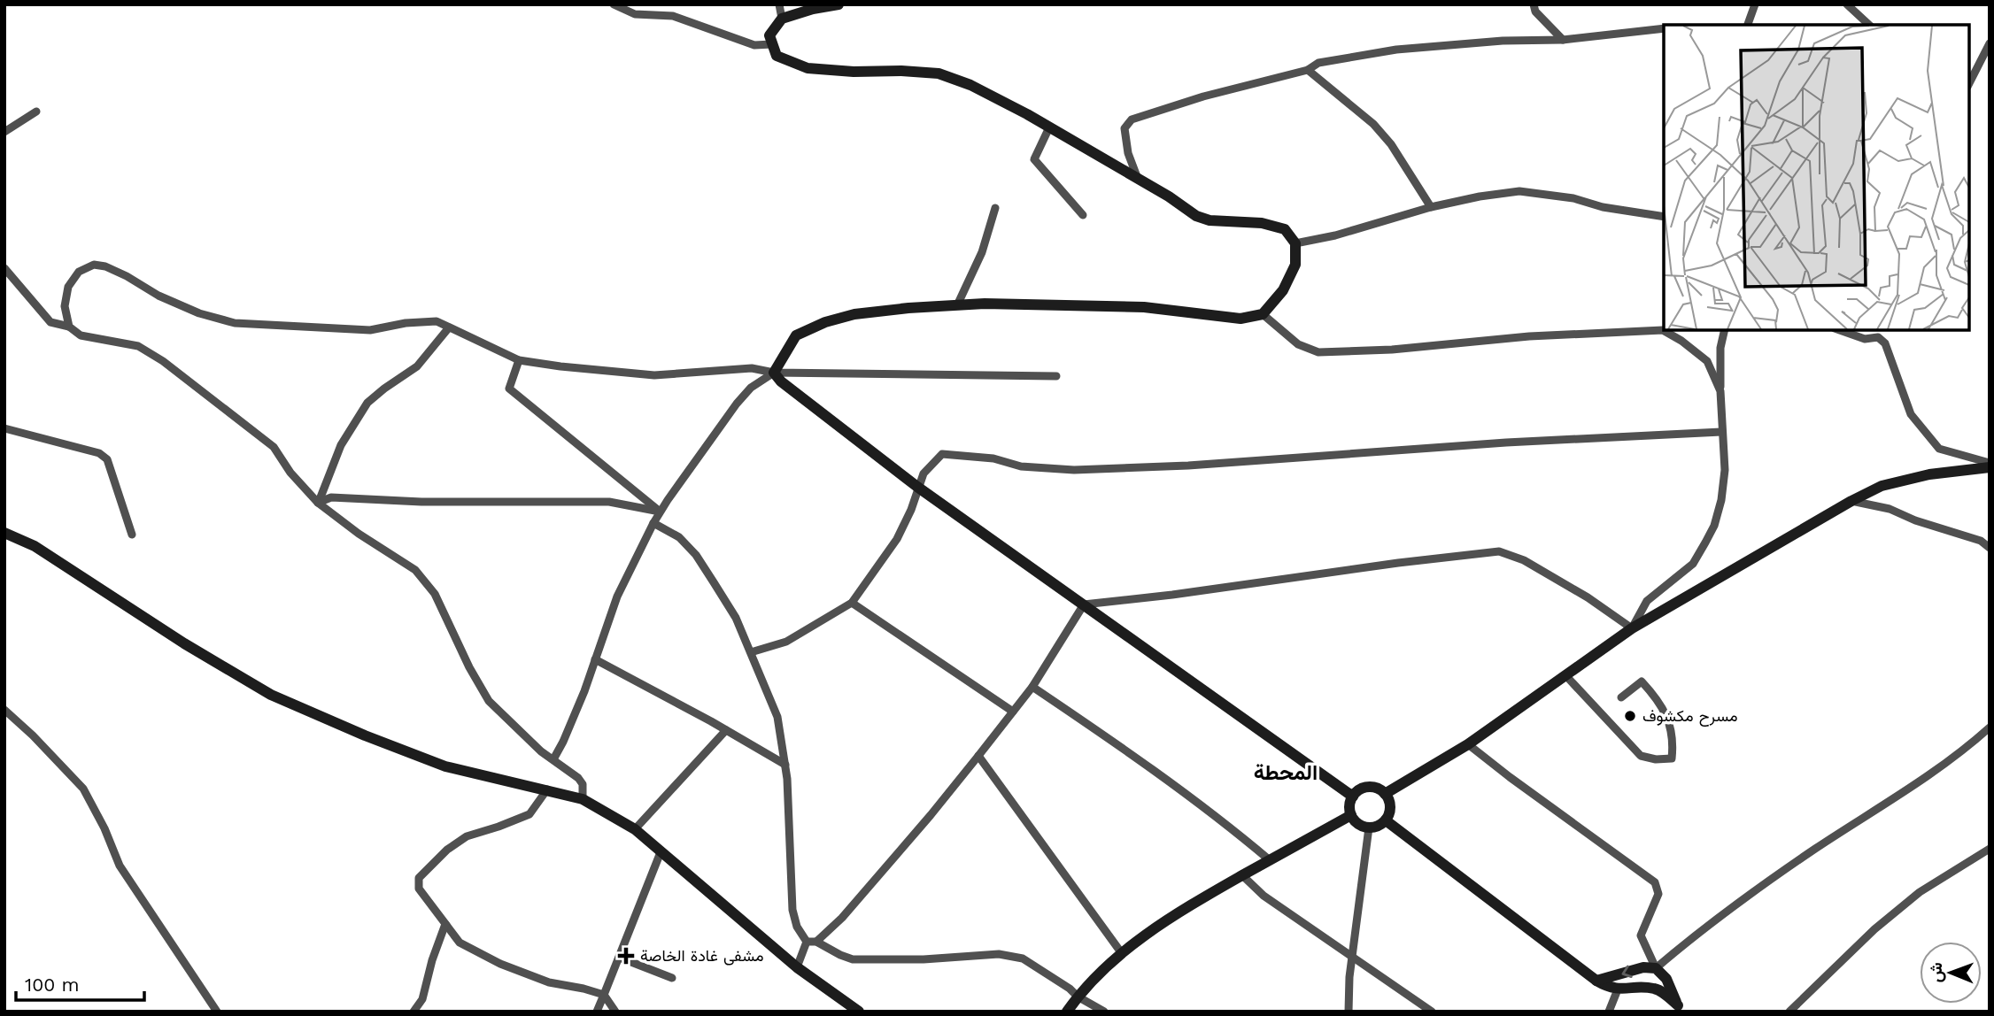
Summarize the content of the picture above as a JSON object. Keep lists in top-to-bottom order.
{
  "districts": ["المحطة"],
  "places": {
    "other": ["مسرح مكشوف"],
    "health": ["مشفى غادة الخاصة"]
  },
  "scale_bar": "100 m",
  "north": "left"
}
